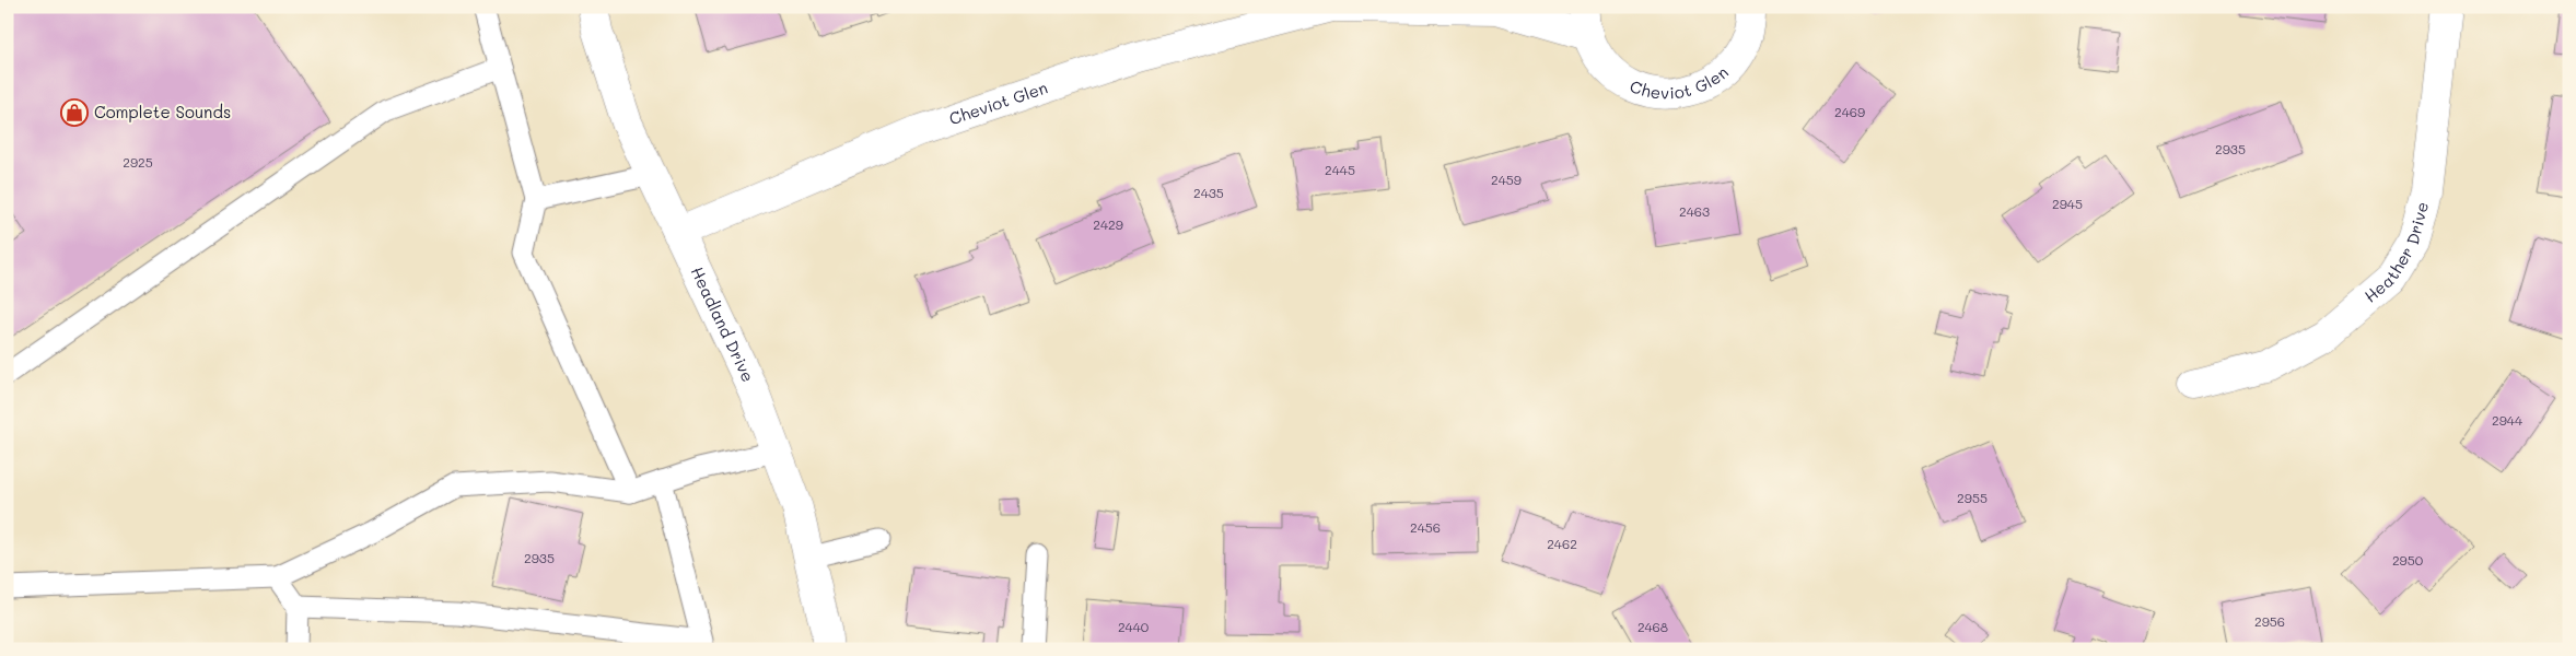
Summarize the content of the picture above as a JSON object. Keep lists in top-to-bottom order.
{
  "streets": {
    "street": ["Cheviot Glen", "Heather Drive", "Headland Drive"]
  },
  "crossings": [
    ["Cheviot Glen", "Headland Drive"]
  ],
  "places": {
    "shop": ["Complete Sounds"]
  },
  "house_numbers": [
    "2469",
    "2935",
    "2925",
    "2445",
    "2459",
    "2435",
    "2945",
    "2463",
    "2429",
    "2944",
    "2955",
    "2456",
    "2462",
    "2935",
    "2950",
    "2956",
    "2440",
    "2468"
  ]
}
